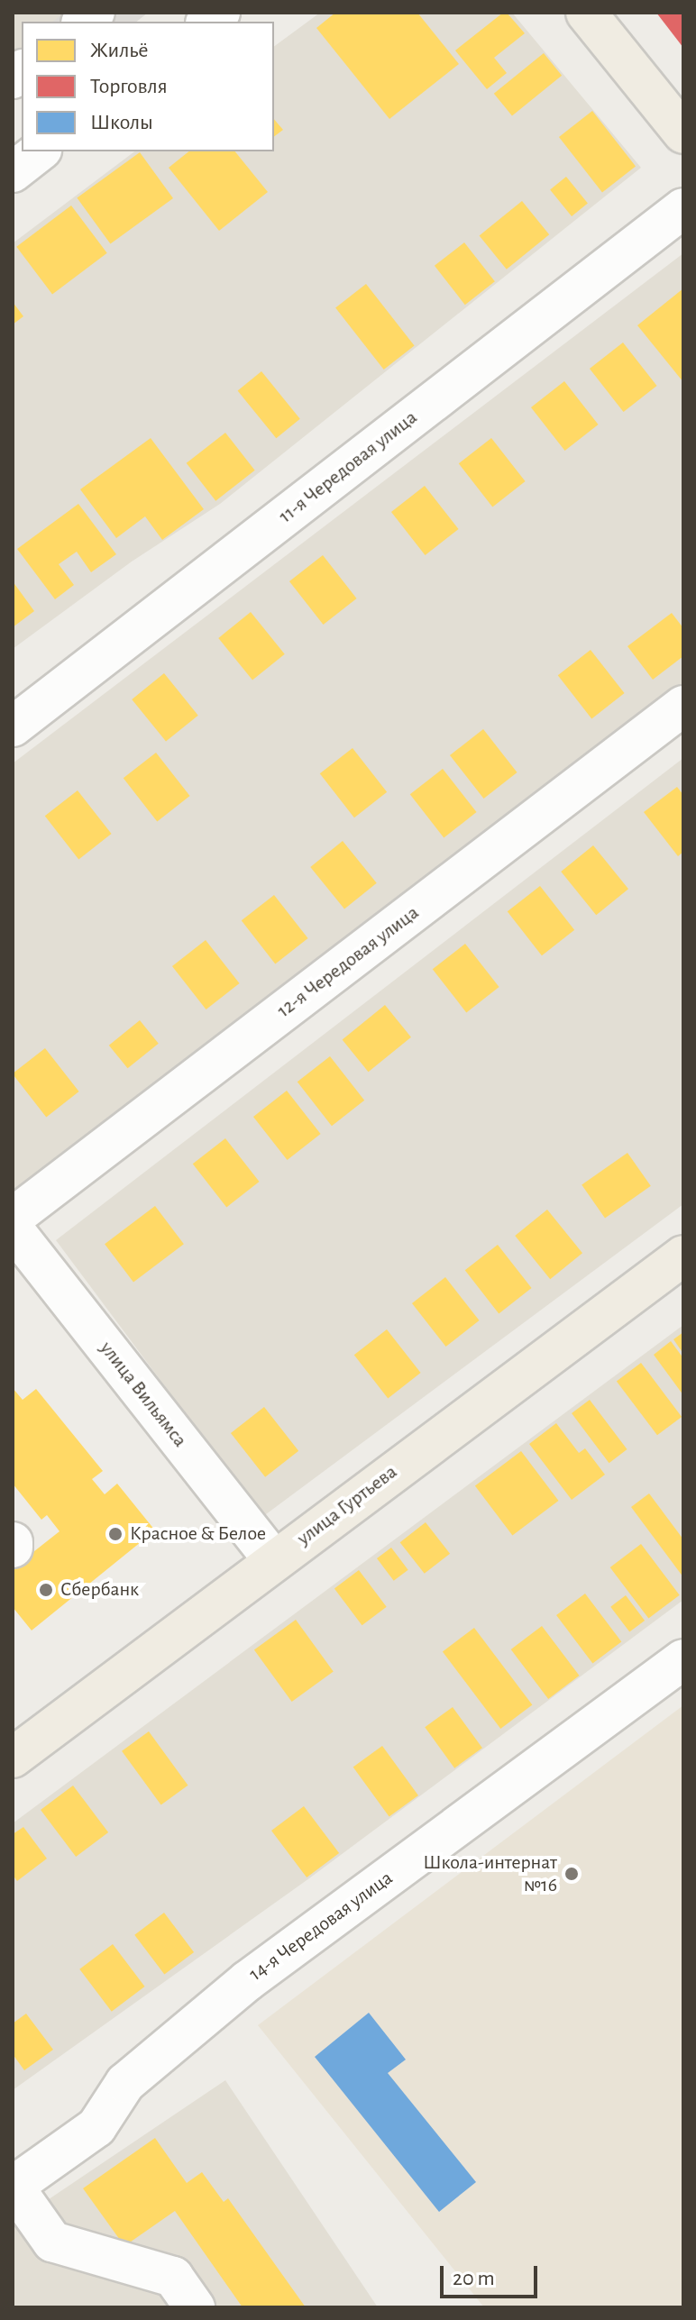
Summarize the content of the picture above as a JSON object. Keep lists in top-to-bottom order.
{
  "streets": {
    "main road": ["улица Гуртьева"],
    "street": [
      "11-я Чередовая улица",
      "12-я Чередовая улица",
      "улица Вильямса",
      "14-я Чередовая улица"
    ]
  },
  "crossings": [
    ["улица Вильямса", "улица Гуртьева"]
  ],
  "places": ["Красное & Белое", "Сбербанк", "Школа-интернат №16"],
  "legend": ["Жильё", "Торговля", "Школы"],
  "scale_bar": "20 m"
}
